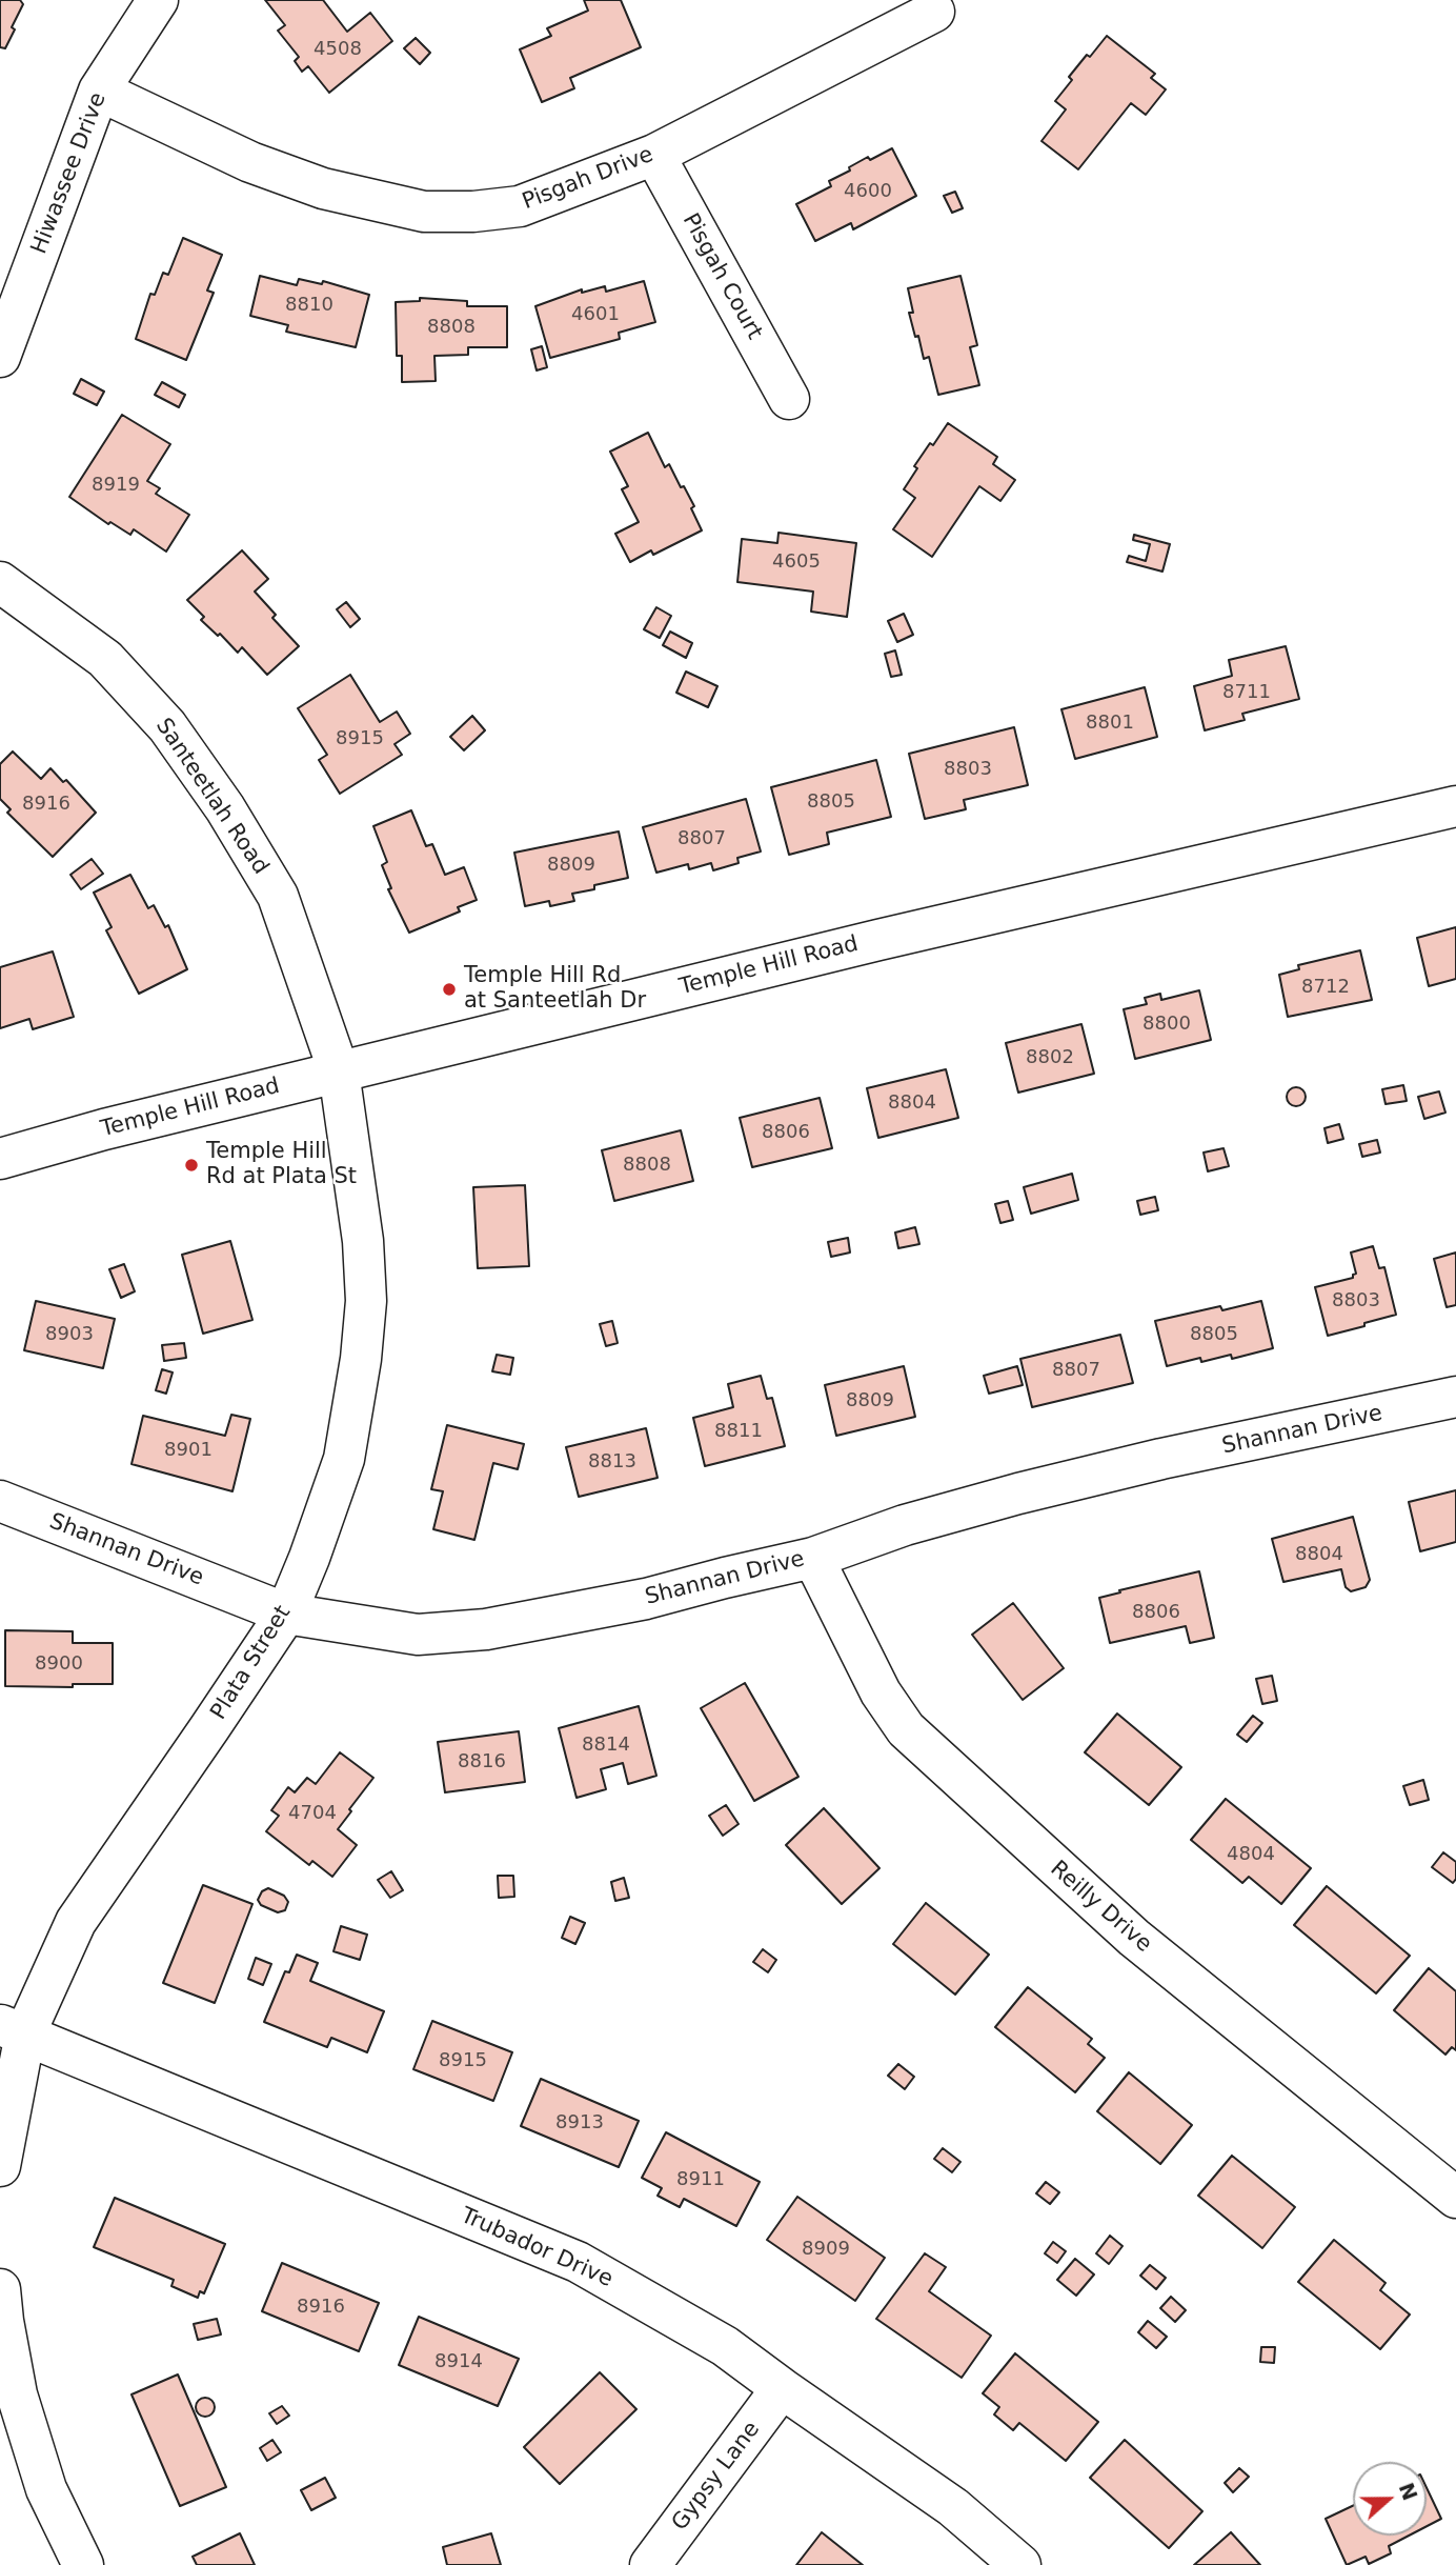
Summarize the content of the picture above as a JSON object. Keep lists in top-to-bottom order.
{
  "streets": {
    "street": [
      "Hiwassee Drive",
      "Pisgah Drive",
      "Pisgah Court",
      "Santeetlah Road",
      "Temple Hill Road",
      "Shannan Drive",
      "Plata Street",
      "Reilly Drive",
      "Trubador Drive",
      "Gypsy Lane"
    ]
  },
  "crossings": [
    ["Hiwassee Drive", "Pisgah Drive"],
    ["Pisgah Drive", "Pisgah Court"],
    ["Santeetlah Road", "Temple Hill Road"],
    ["Santeetlah Road", "Plata Street"],
    ["Temple Hill Road", "Plata Street"],
    ["Shannan Drive", "Plata Street"],
    ["Shannan Drive", "Reilly Drive"],
    ["Plata Street", "Trubador Drive"],
    ["Trubador Drive", "Gypsy Lane"]
  ],
  "places": ["Temple Hill Rd at Santeetlah Dr", "Temple Hill Rd at Plata St"],
  "house_numbers": [
    "4508",
    "4600",
    "8810",
    "4601",
    "8808",
    "8919",
    "4605",
    "8711",
    "8801",
    "8915",
    "8803",
    "8805",
    "8916",
    "8807",
    "8809",
    "8712",
    "8800",
    "8802",
    "8804",
    "8806",
    "8808",
    "8803",
    "8903",
    "8805",
    "8807",
    "8809",
    "8811",
    "8901",
    "8813",
    "8804",
    "8806",
    "8900",
    "8814",
    "8816",
    "4704",
    "4804",
    "8915",
    "8913",
    "8911",
    "8909",
    "8916",
    "8914"
  ],
  "north": "right"
}
